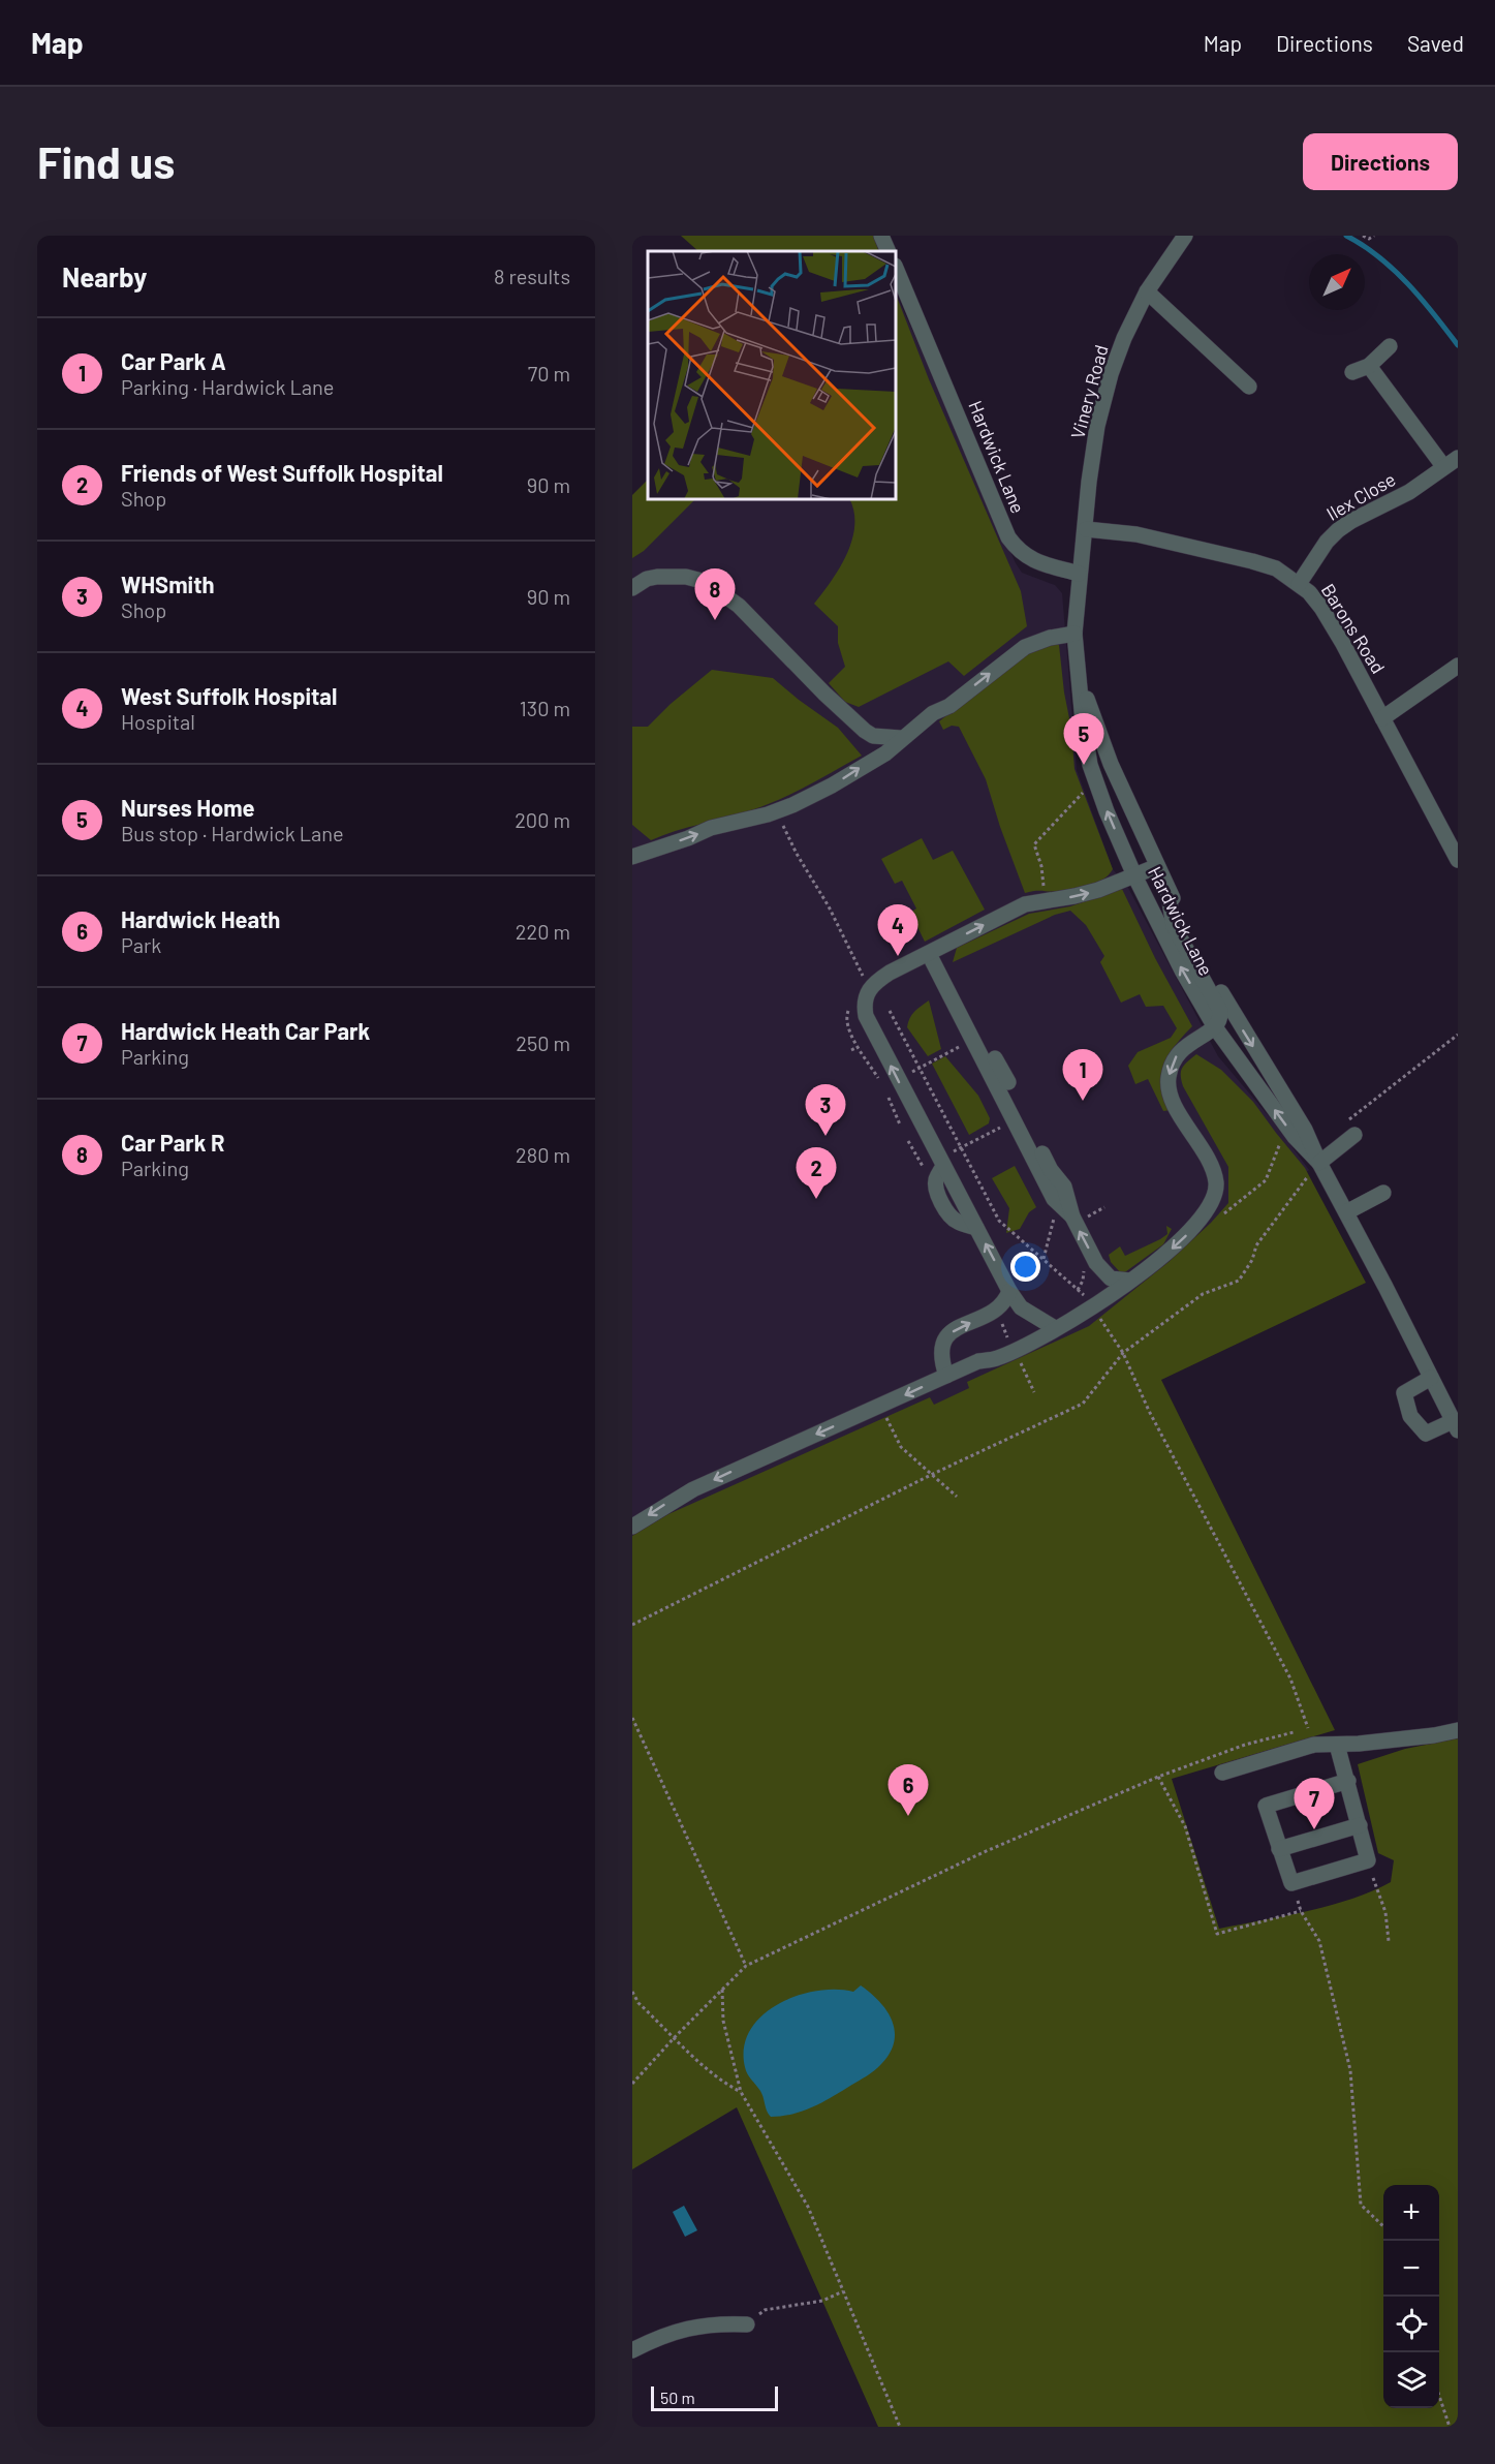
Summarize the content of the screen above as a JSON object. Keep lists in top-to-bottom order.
{
  "streets": {
    "street": [
      "Vinery Road",
      "Hardwick Lane",
      "Ilex Close",
      "Barons Road"
    ]
  },
  "crossings": [
    ["Vinery Road", "Hardwick Lane"],
    ["Vinery Road", "Barons Road"],
    ["Ilex Close", "Barons Road"]
  ],
  "scale_bar": "50 m",
  "north": "top right",
  "page": {
    "header": "Map",
    "nav": ["Map", "Directions", "Saved"],
    "buttons": "Directions",
    "title": "Find us",
    "heading": ["Nearby", "8 results"],
    "list": [
      {
        "mark": "1",
        "name": "Car Park A",
        "note": "Parking · Hardwick Lane",
        "value": "70 m"
      },
      {
        "mark": "2",
        "name": "Friends of West Suffolk Hospital",
        "note": "Shop",
        "value": "90 m"
      },
      {
        "mark": "3",
        "name": "WHSmith",
        "note": "Shop",
        "value": "90 m"
      },
      {
        "mark": "4",
        "name": "West Suffolk Hospital",
        "note": "Hospital",
        "value": "130 m"
      },
      {
        "mark": "5",
        "name": "Nurses Home",
        "note": "Bus stop · Hardwick Lane",
        "value": "200 m"
      },
      {
        "mark": "6",
        "name": "Hardwick Heath",
        "note": "Park",
        "value": "220 m"
      },
      {
        "mark": "7",
        "name": "Hardwick Heath Car Park",
        "note": "Parking",
        "value": "250 m"
      },
      {
        "mark": "8",
        "name": "Car Park R",
        "note": "Parking",
        "value": "280 m"
      }
    ],
    "pins": [
      "8",
      "5",
      "4",
      "1",
      "3",
      "2",
      "6",
      "7"
    ],
    "map_buttons": ["+", "−"],
    "scale": "50 m"
  }
}
